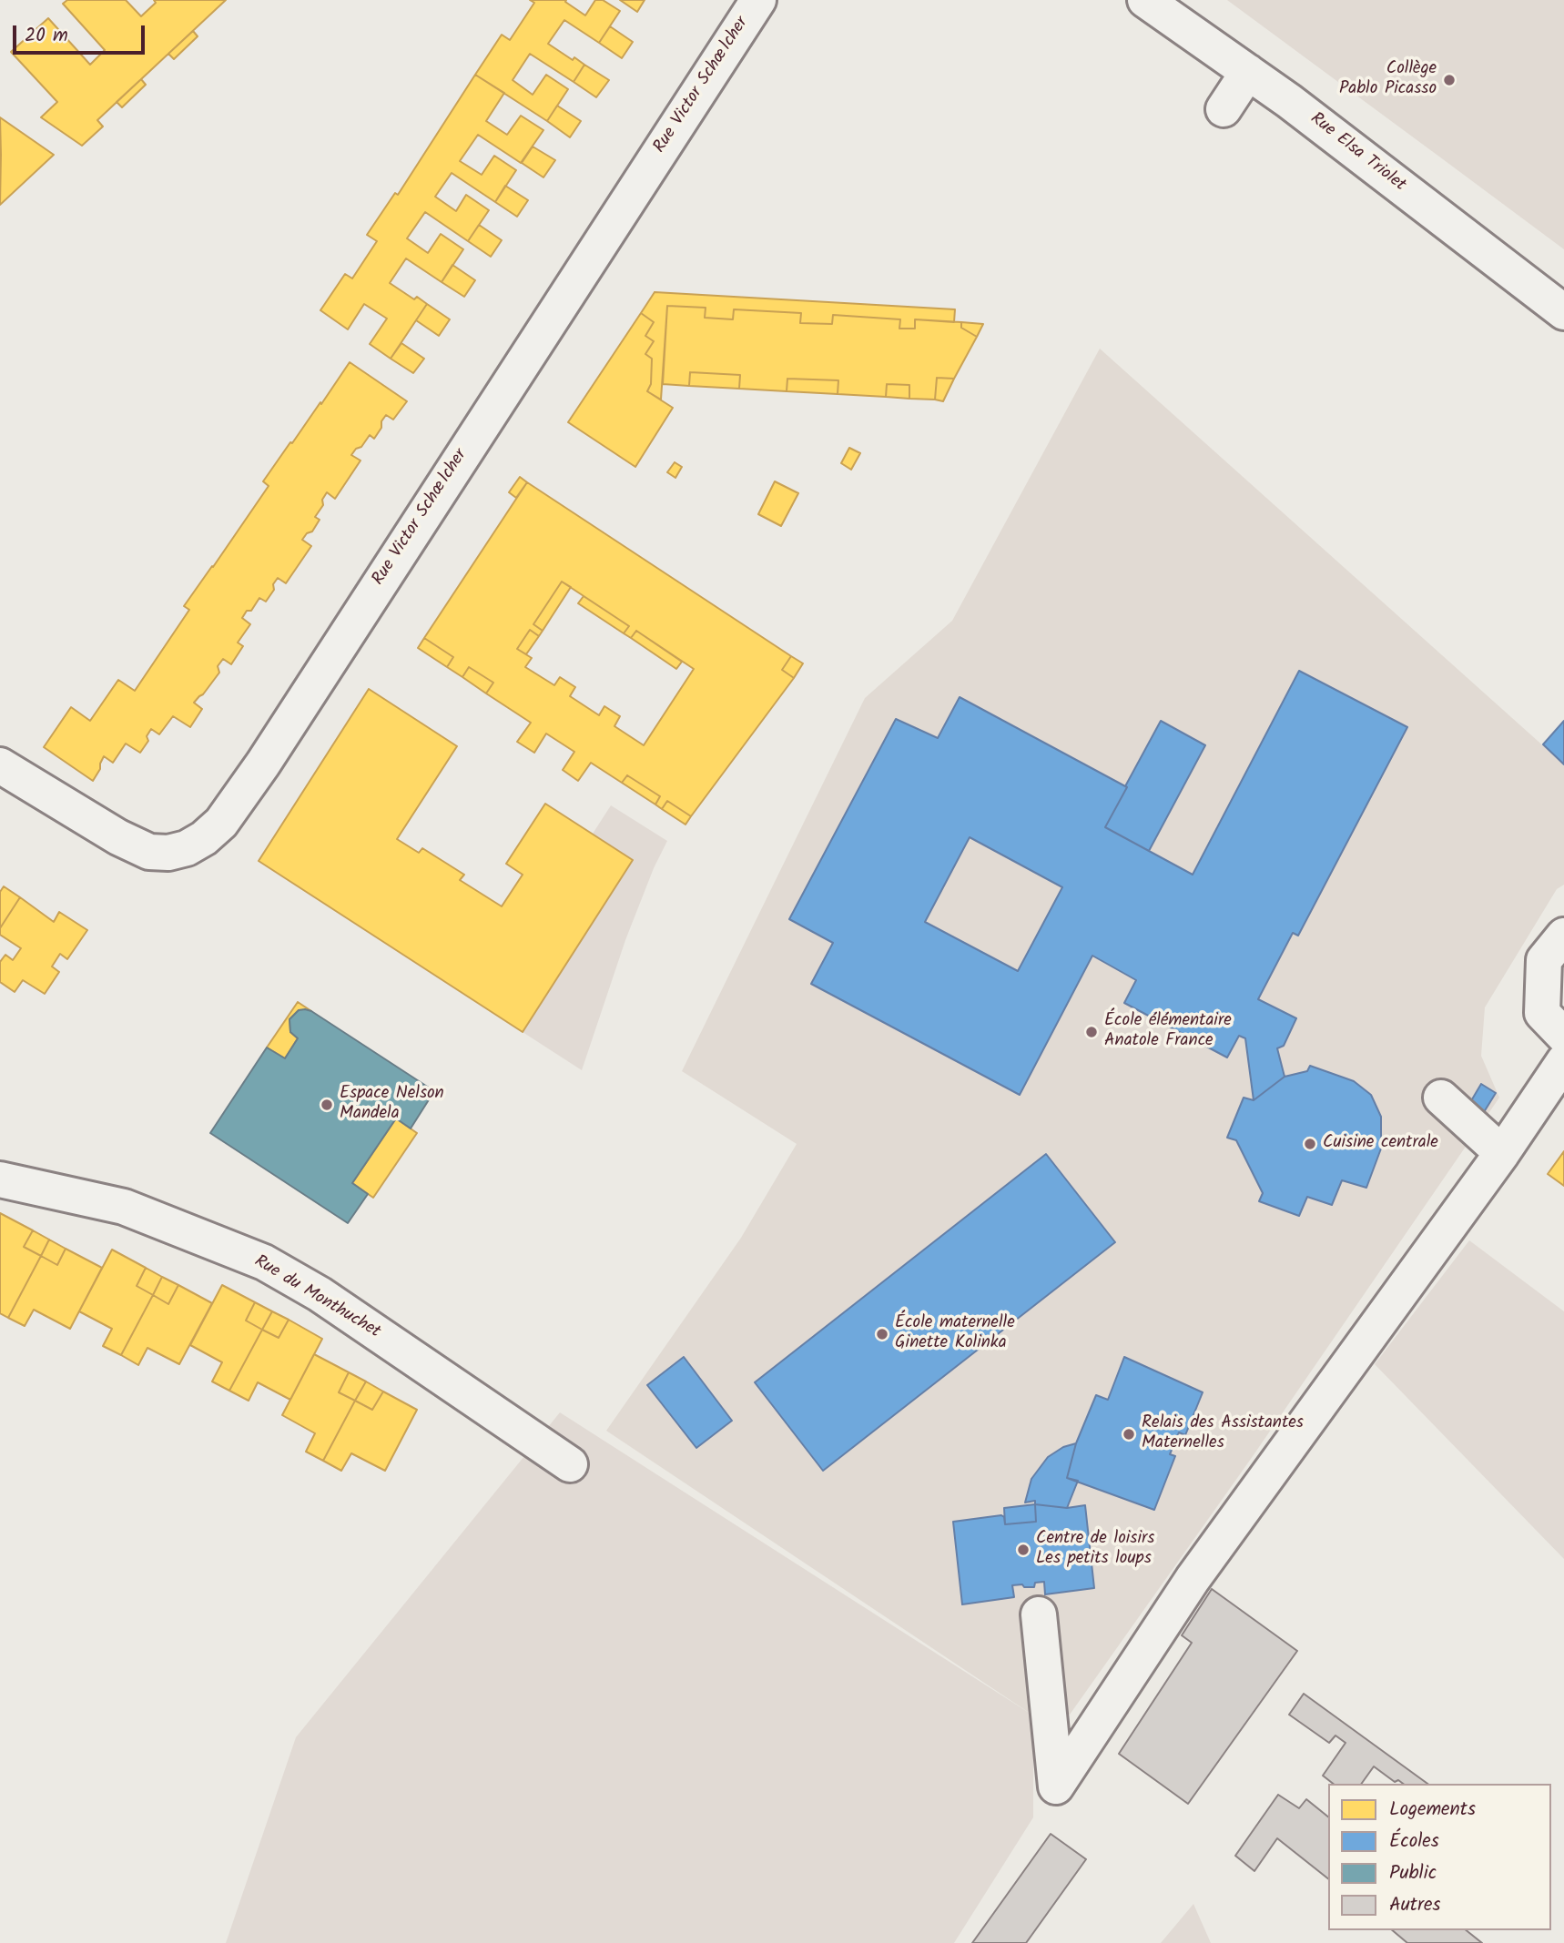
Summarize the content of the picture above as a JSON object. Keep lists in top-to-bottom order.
{
  "streets": {
    "street": ["Rue Victor Schœlcher", "Rue Elsa Triolet", "Rue du Monthuchet"]
  },
  "places": [
    "Collège Pablo Picasso",
    "École élémentaire Anatole France",
    "Espace Nelson Mandela",
    "Cuisine centrale",
    "École maternelle Ginette Kolinka",
    "Relais des Assistantes Maternelles",
    "Centre de loisirs Les petits loups"
  ],
  "legend": [
    "Logements",
    "Écoles",
    "Public",
    "Autres"
  ],
  "scale_bar": "20 m"
}
